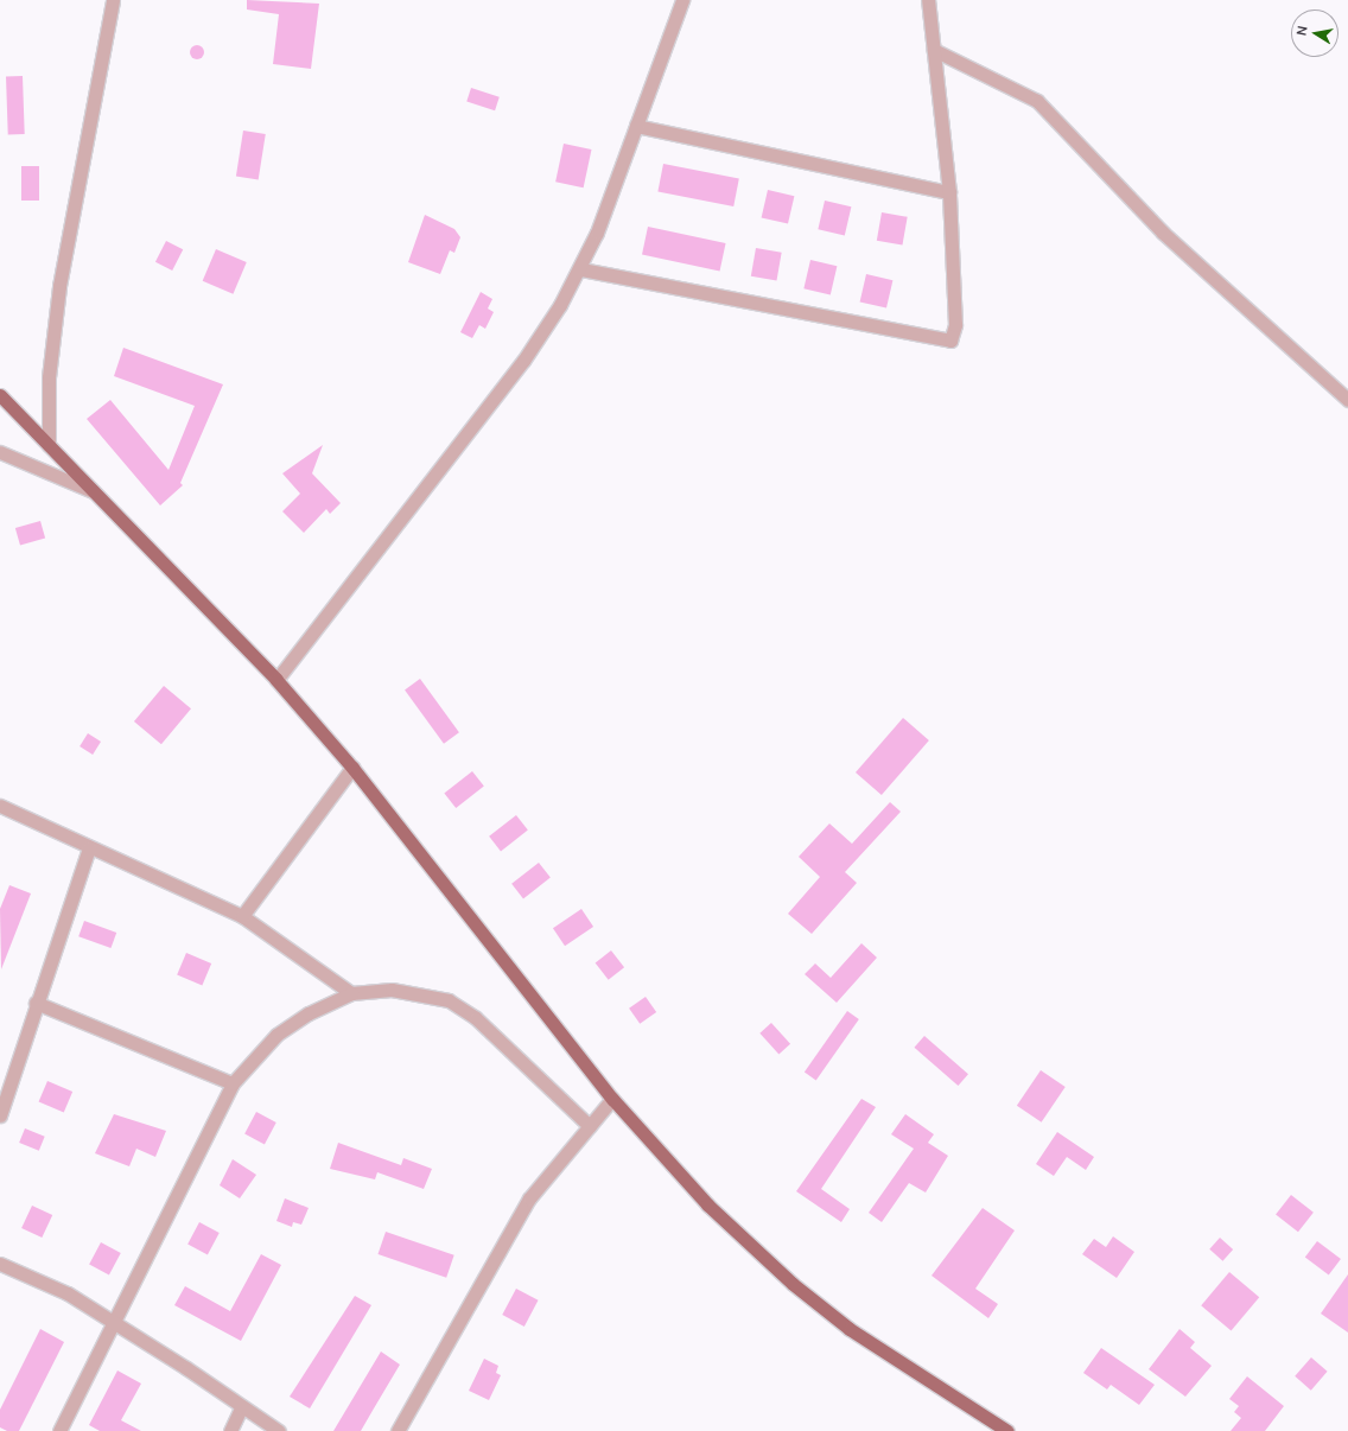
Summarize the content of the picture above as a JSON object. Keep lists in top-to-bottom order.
{
  "north": "left"
}
